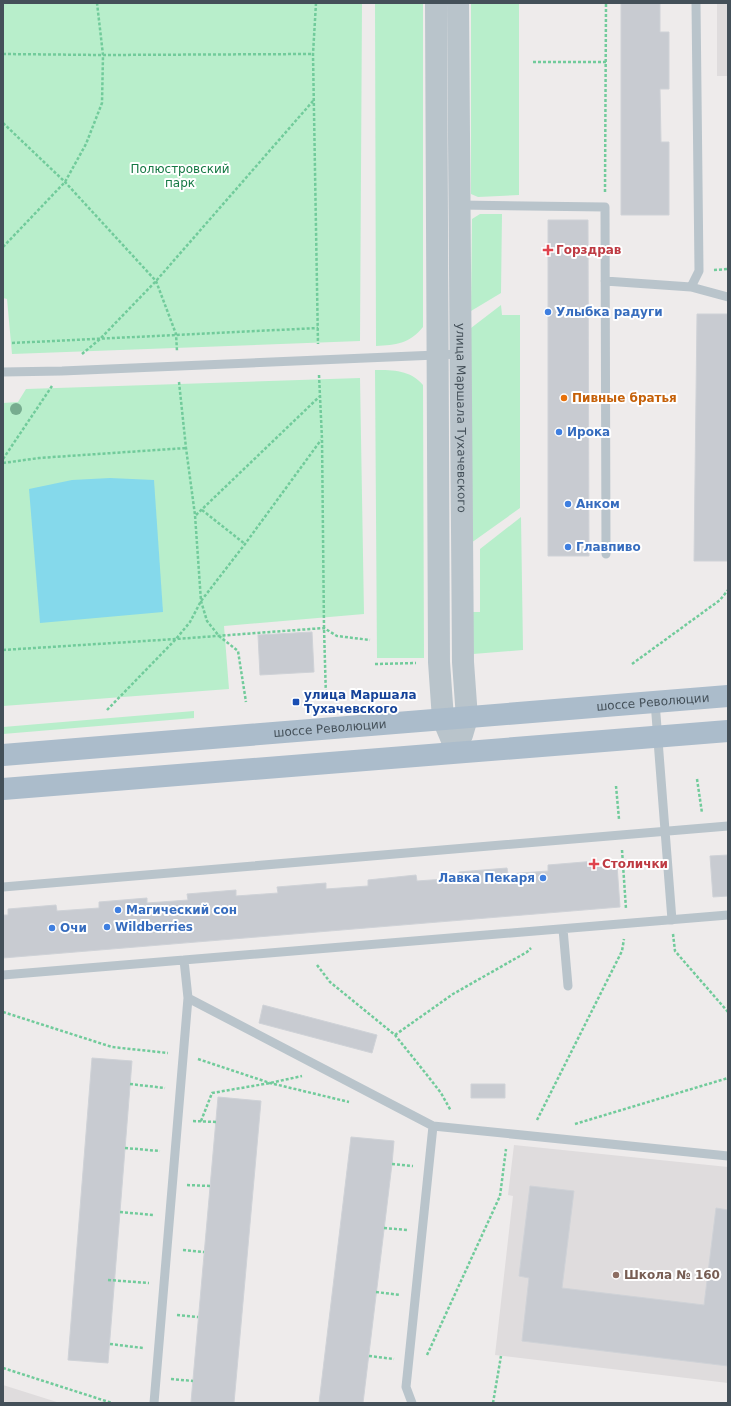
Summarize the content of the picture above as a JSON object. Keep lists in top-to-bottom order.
{
  "streets": {
    "main road": ["шоссе Революции"],
    "street": ["улица Маршала Тухачевского"]
  },
  "crossings": [
    ["улица Маршала Тухачевского", "шоссе Революции"]
  ],
  "parks": ["Полюстровский парк"],
  "places": {
    "health": ["Горздрав", "Столички"],
    "other": [
      "Улыбка радуги",
      "Пивные братья",
      "Ирока",
      "Анком",
      "Главпиво",
      "Лавка Пекаря",
      "Магический сон",
      "Wildberries",
      "Очи",
      "Школа № 160"
    ],
    "transit": ["улица Маршала Тухачевского"]
  }
}
